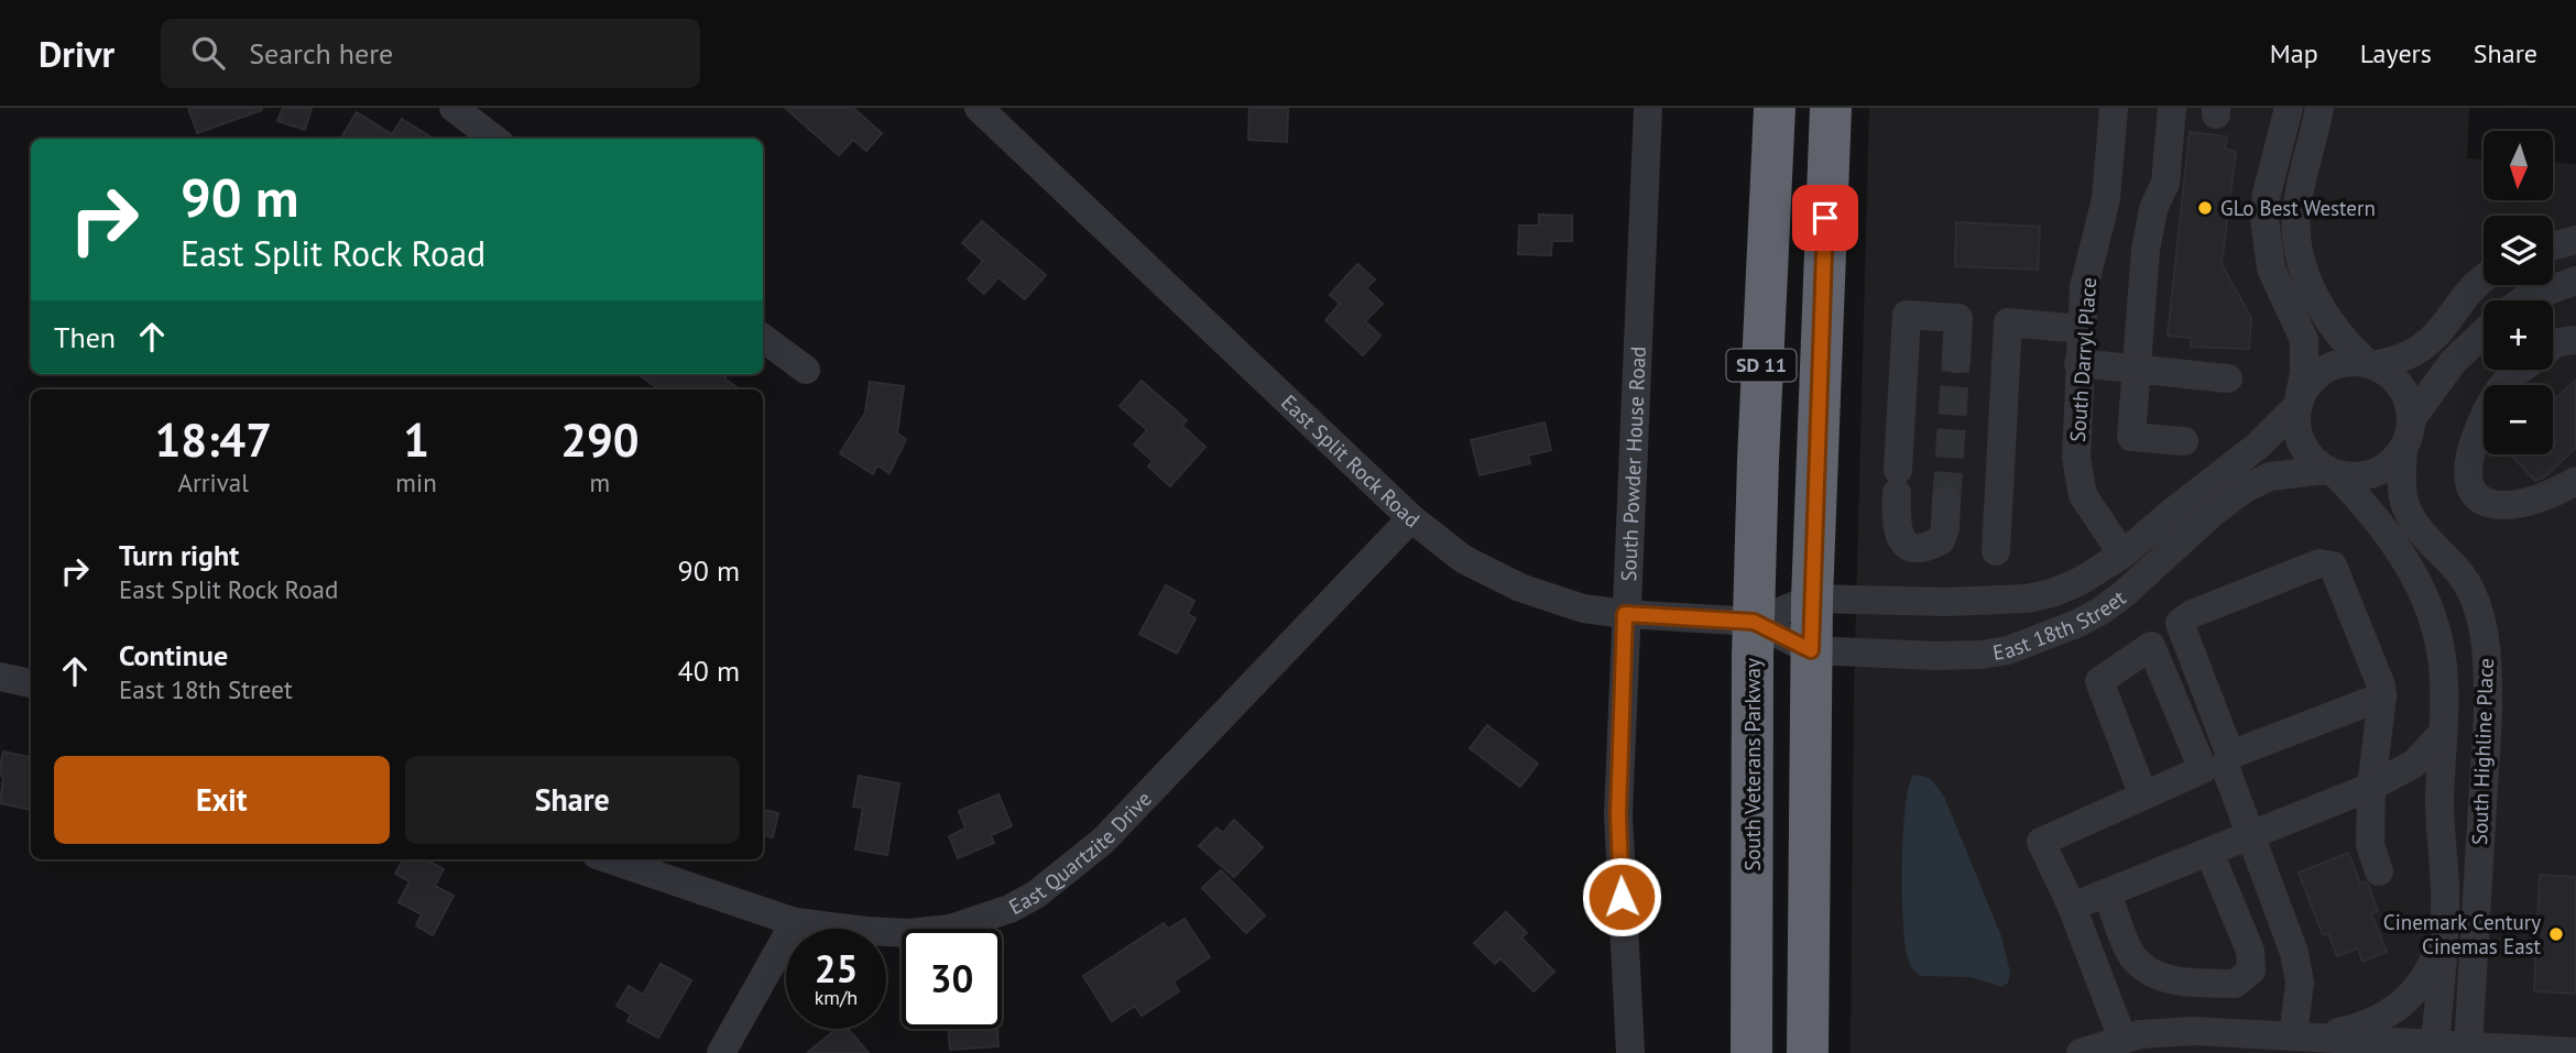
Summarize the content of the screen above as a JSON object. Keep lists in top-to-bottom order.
{
  "streets": {
    "highway": ["SD 11", "South Veterans Parkway"],
    "street": [
      "South Darryl Place",
      "East Split Rock Road",
      "South Powder House Road",
      "East 18th Street",
      "South Highline Place",
      "East Quartzite Drive"
    ]
  },
  "crossings": [
    ["South Darryl Place", "East 18th Street"],
    ["SD 11", "East Split Rock Road"],
    ["SD 11", "East 18th Street"],
    ["East Split Rock Road", "South Powder House Road"],
    ["East Split Rock Road", "East 18th Street"],
    ["East Split Rock Road", "South Veterans Parkway"],
    ["East Split Rock Road", "East Quartzite Drive"],
    ["East 18th Street", "South Highline Place"],
    ["East 18th Street", "South Veterans Parkway"]
  ],
  "places": ["GLo Best Western", "Cinemark Century Cinemas East"],
  "north": "bottom",
  "page": {
    "header": "Drivr",
    "search": "Search here",
    "nav": ["Map", "Layers", "Share"],
    "map_buttons": ["+", "−"],
    "turn": ["90 m", "East Split Rock Road"],
    "then": "Then",
    "eta": [
      "18:47",
      "Arrival",
      "1",
      "min",
      "290",
      "m"
    ],
    "list": [
      {
        "name": "Turn right",
        "note": "East Split Rock Road",
        "value": "90 m"
      },
      {
        "name": "Continue",
        "note": "East 18th Street",
        "value": "40 m"
      }
    ],
    "buttons": ["Exit", "Share"],
    "speed": "25 km/h",
    "limit": "30"
  }
}
